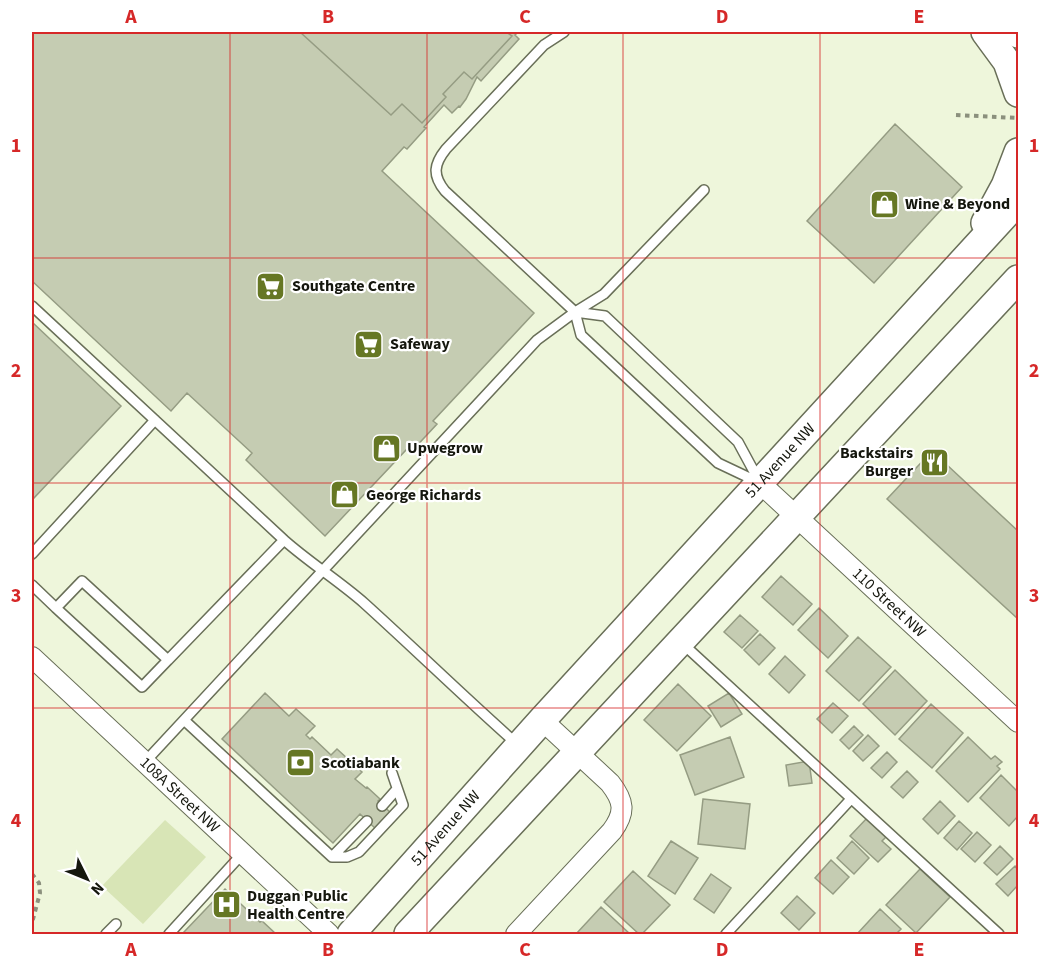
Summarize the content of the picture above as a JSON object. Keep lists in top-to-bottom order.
{
  "streets": {
    "main road": ["51 Avenue NW"],
    "street": ["110 Street NW", "108A Street NW"]
  },
  "crossings": [
    ["51 Avenue NW", "110 Street NW"]
  ],
  "places": {
    "shop": ["Wine & Beyond", "Upwegrow", "George Richards"],
    "supermarket": ["Southgate Centre", "Safeway"],
    "restaurant": ["Backstairs Burger"],
    "bank": ["Scotiabank"],
    "hospital": ["Duggan Public Health Centre"]
  },
  "north": "bottom right",
  "grid": {
    "columns": [
      "A",
      "B",
      "C",
      "D",
      "E"
    ],
    "rows": [
      "1",
      "2",
      "3",
      "4"
    ]
  }
}
